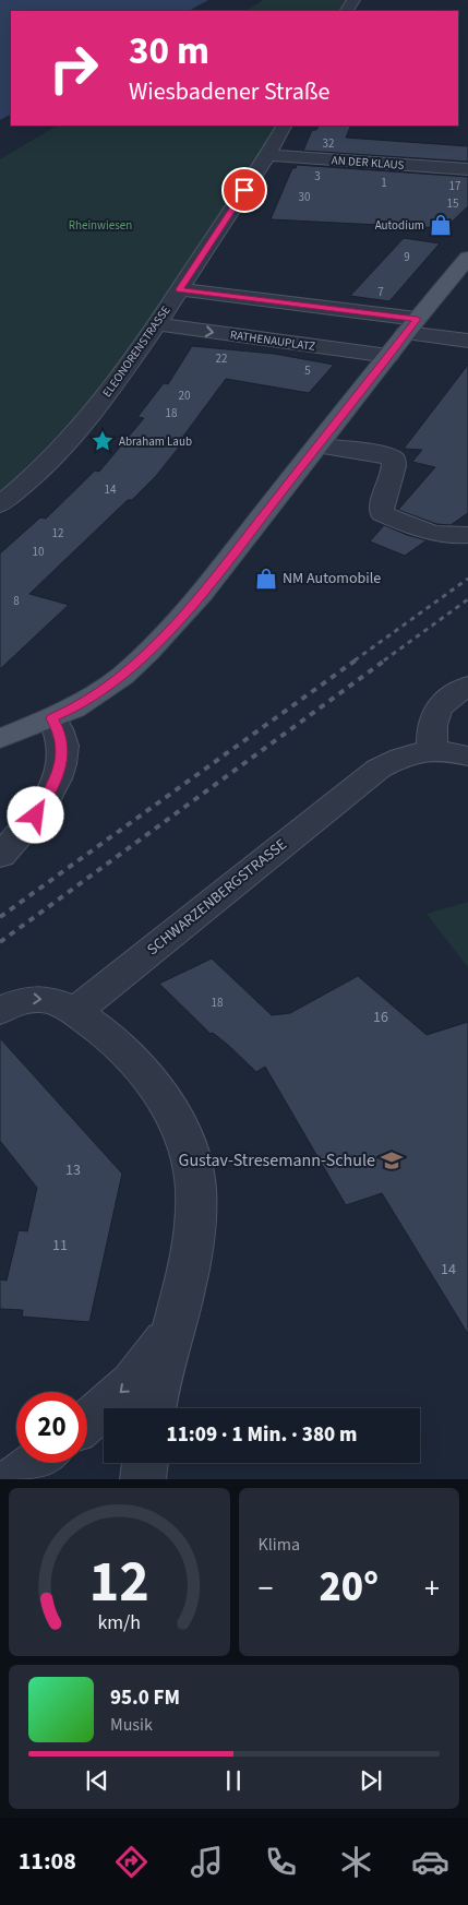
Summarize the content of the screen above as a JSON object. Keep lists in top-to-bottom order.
{
  "streets": {
    "street": [
      "AN DER KLAUS",
      "RATHENAUPLATZ",
      "ELEONORENSTRASSE",
      "SCHWARZENBERGSTRASSE"
    ]
  },
  "crossings": [
    ["AN DER KLAUS", "ELEONORENSTRASSE"],
    ["RATHENAUPLATZ", "ELEONORENSTRASSE"]
  ],
  "parks": ["Rheinwiesen"],
  "places": {
    "shop": ["Autodium", "NM Automobile"],
    "place": ["Abraham Laub"],
    "school or university": ["Gustav-Stresemann-Schule"]
  },
  "house_numbers": [
    "32",
    "3",
    "1",
    "17",
    "30",
    "15",
    "9",
    "7",
    "22",
    "5",
    "20",
    "18",
    "14",
    "12",
    "10",
    "8",
    "18",
    "16",
    "13",
    "11",
    "14"
  ],
  "page": {
    "turn": ["30 m", "Wiesbadener Straße"],
    "limit": "20",
    "trip": "11:09 · 1 Min. · 380 m",
    "tile": "Klima",
    "heat": ["−", "20°", "+"],
    "song": ["95.0 FM", "Musik"],
    "tabs": "11:08",
    "gauge": ["12", "km/h"]
  }
}
